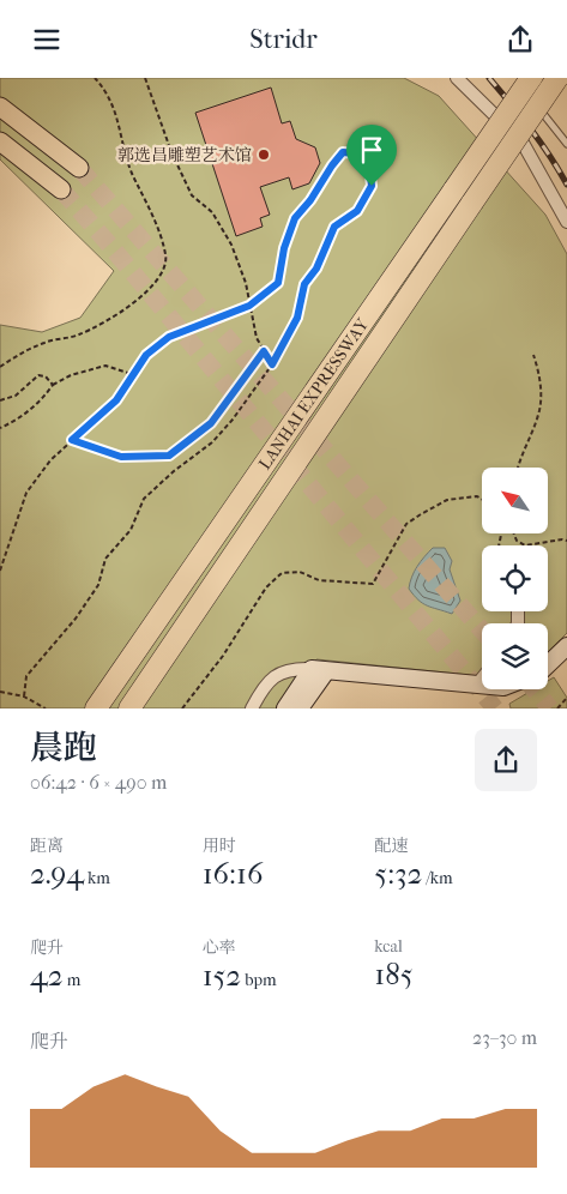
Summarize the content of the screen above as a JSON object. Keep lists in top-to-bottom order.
{
  "streets": {
    "highway": ["LANHAI EXPRESSWAY"]
  },
  "places": ["郭选昌雕塑艺术馆"],
  "north": "top left",
  "page": {
    "header": "Stridr",
    "heading": ["晨跑", "06:42 · 6 × 490 m"],
    "stats": [
      ["距离", "2.94 km"],
      ["用时", "16:16"],
      ["配速", "5:32 /km"],
      ["爬升", "42 m"],
      ["心率", "152 bpm"],
      ["kcal", "185"]
    ],
    "chart": ["爬升", "23–30 m"]
  }
}
